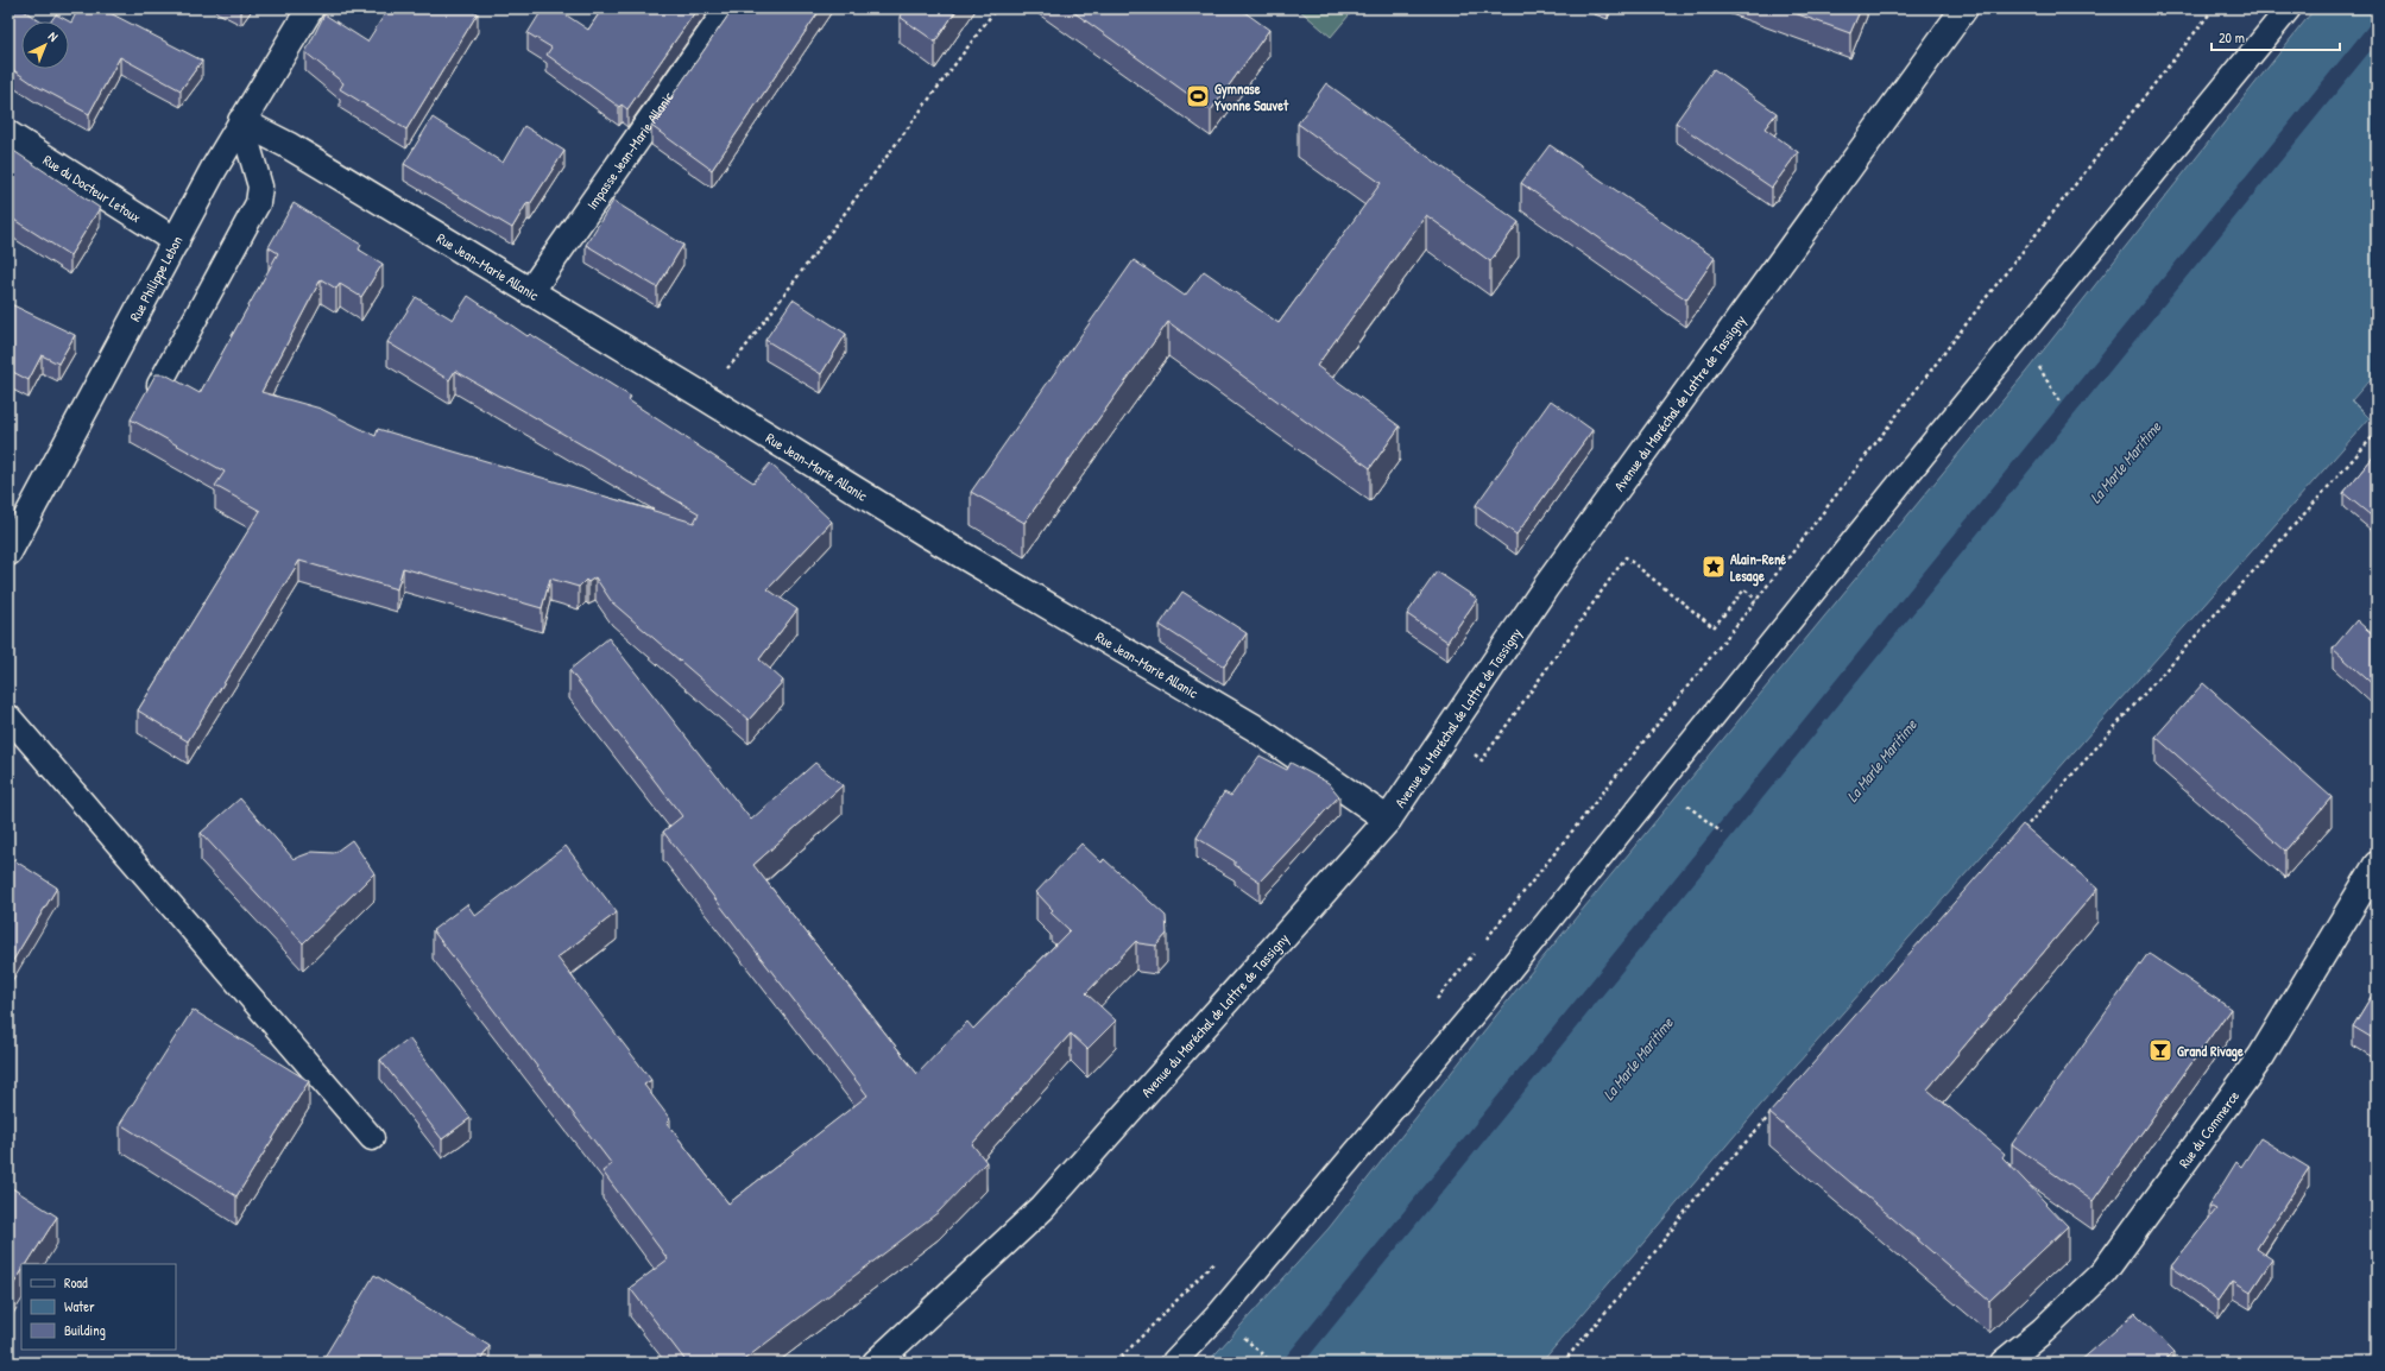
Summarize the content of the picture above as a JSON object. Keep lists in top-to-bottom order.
{
  "streets": {
    "street": [
      "Impasse Jean-Marie Allanic",
      "Rue du Docteur Letoux",
      "Rue Jean-Marie Allanic",
      "Rue Philippe Lebon",
      "Avenue du Maréchal de Lattre de Tassigny",
      "Rue du Commerce"
    ]
  },
  "crossings": [
    ["Impasse Jean-Marie Allanic", "Rue Jean-Marie Allanic"],
    ["Rue du Docteur Letoux", "Rue Philippe Lebon"],
    ["Rue Jean-Marie Allanic", "Rue Philippe Lebon"],
    ["Rue Jean-Marie Allanic", "Avenue du Maréchal de Lattre de Tassigny"]
  ],
  "water": ["La Marle Maritime"],
  "places": {
    "sports": ["Gymnase Yvonne Sauvet"],
    "place": ["Alain-René Lesage"],
    "bar": ["Grand Rivage"]
  },
  "legend": ["Road", "Water", "Building"],
  "scale_bar": "20 m",
  "north": "top right"
}
